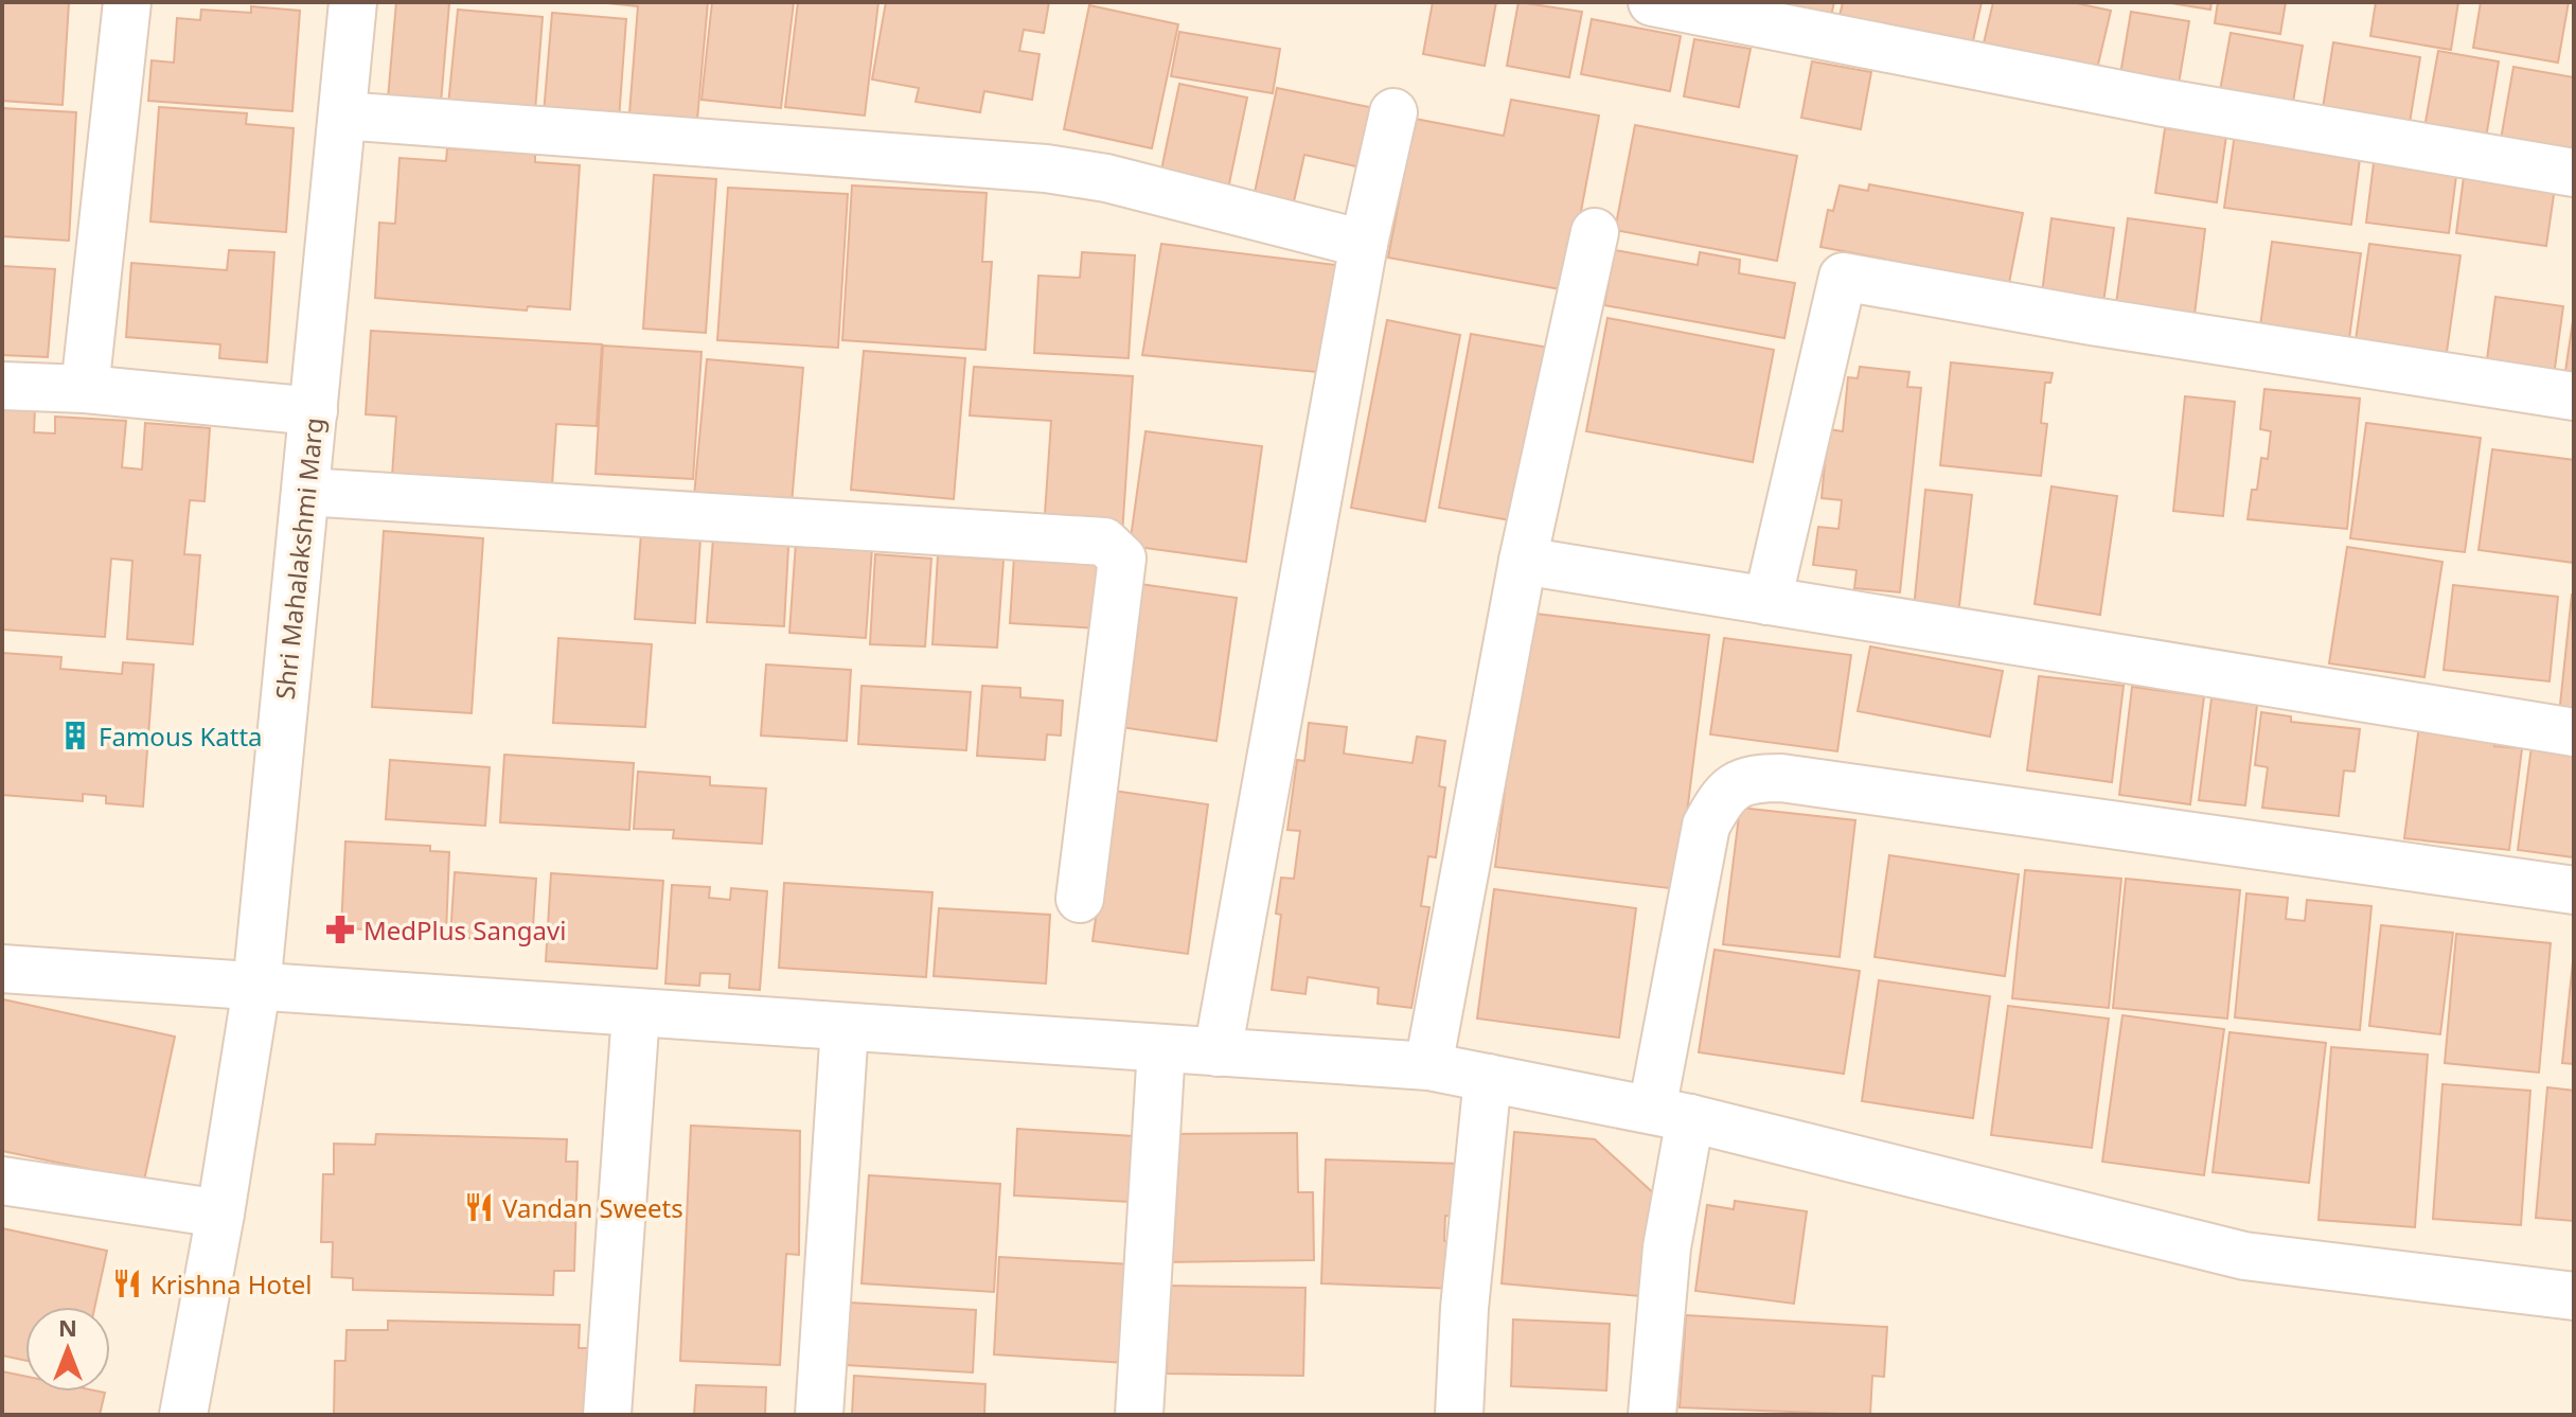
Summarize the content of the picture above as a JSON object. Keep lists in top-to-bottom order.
{
  "streets": {
    "street": ["Shri Mahalakshmi Marg"]
  },
  "places": {
    "building": ["Famous Katta"],
    "pharmacy": ["MedPlus Sangavi"],
    "restaurant": ["Vandan Sweets", "Krishna Hotel"]
  },
  "north": "top"
}
